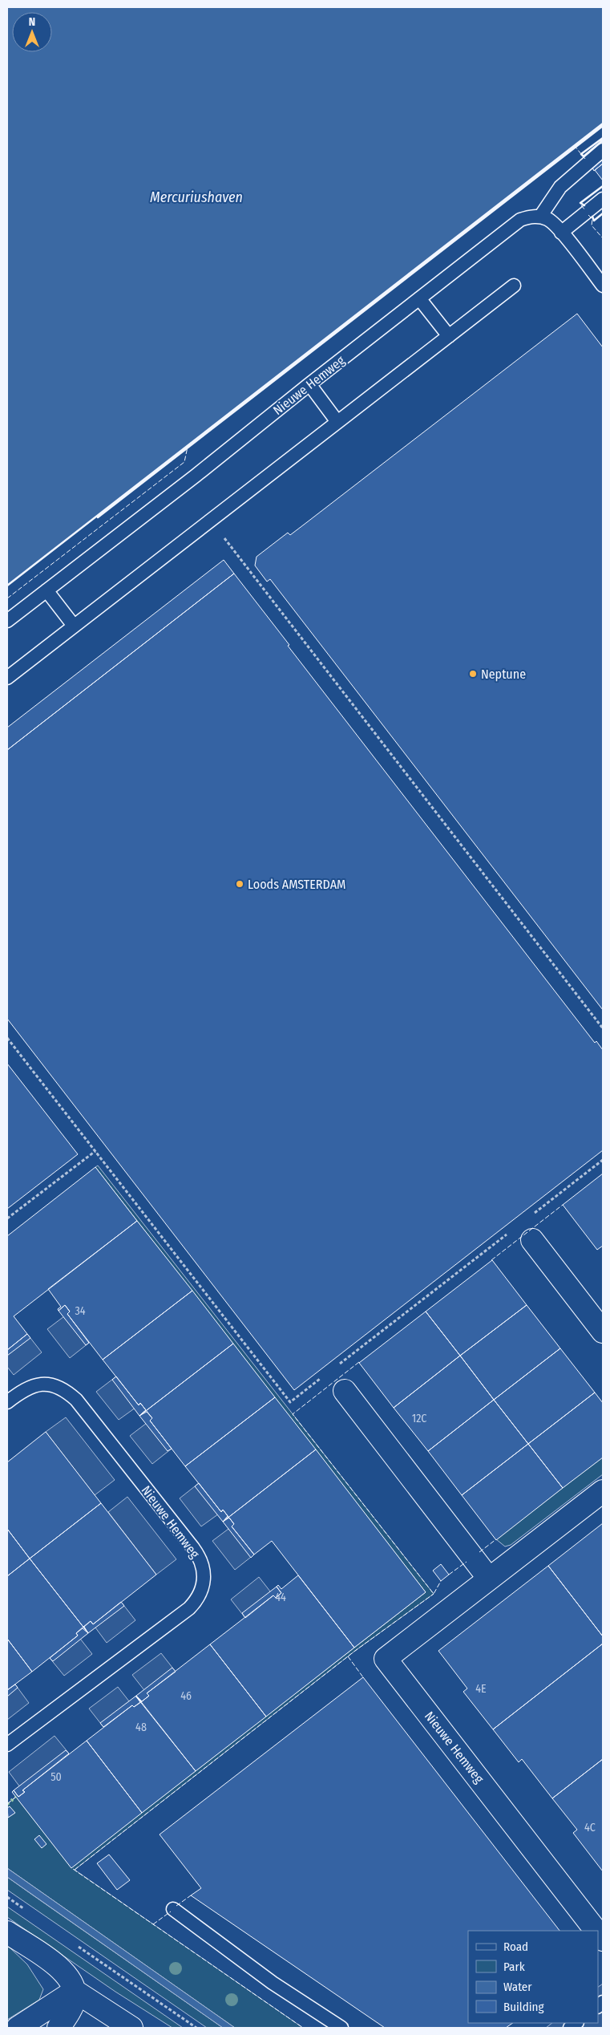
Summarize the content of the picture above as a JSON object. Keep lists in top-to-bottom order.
{
  "streets": {
    "street": ["Nieuwe Hemweg"]
  },
  "water": ["Mercuriushaven"],
  "places": ["Neptune", "Loods AMSTERDAM"],
  "house_numbers": [
    "34",
    "12C",
    "44",
    "4E",
    "46",
    "48",
    "50",
    "4C"
  ],
  "legend": [
    "Road",
    "Park",
    "Water",
    "Building"
  ],
  "north": "top"
}
